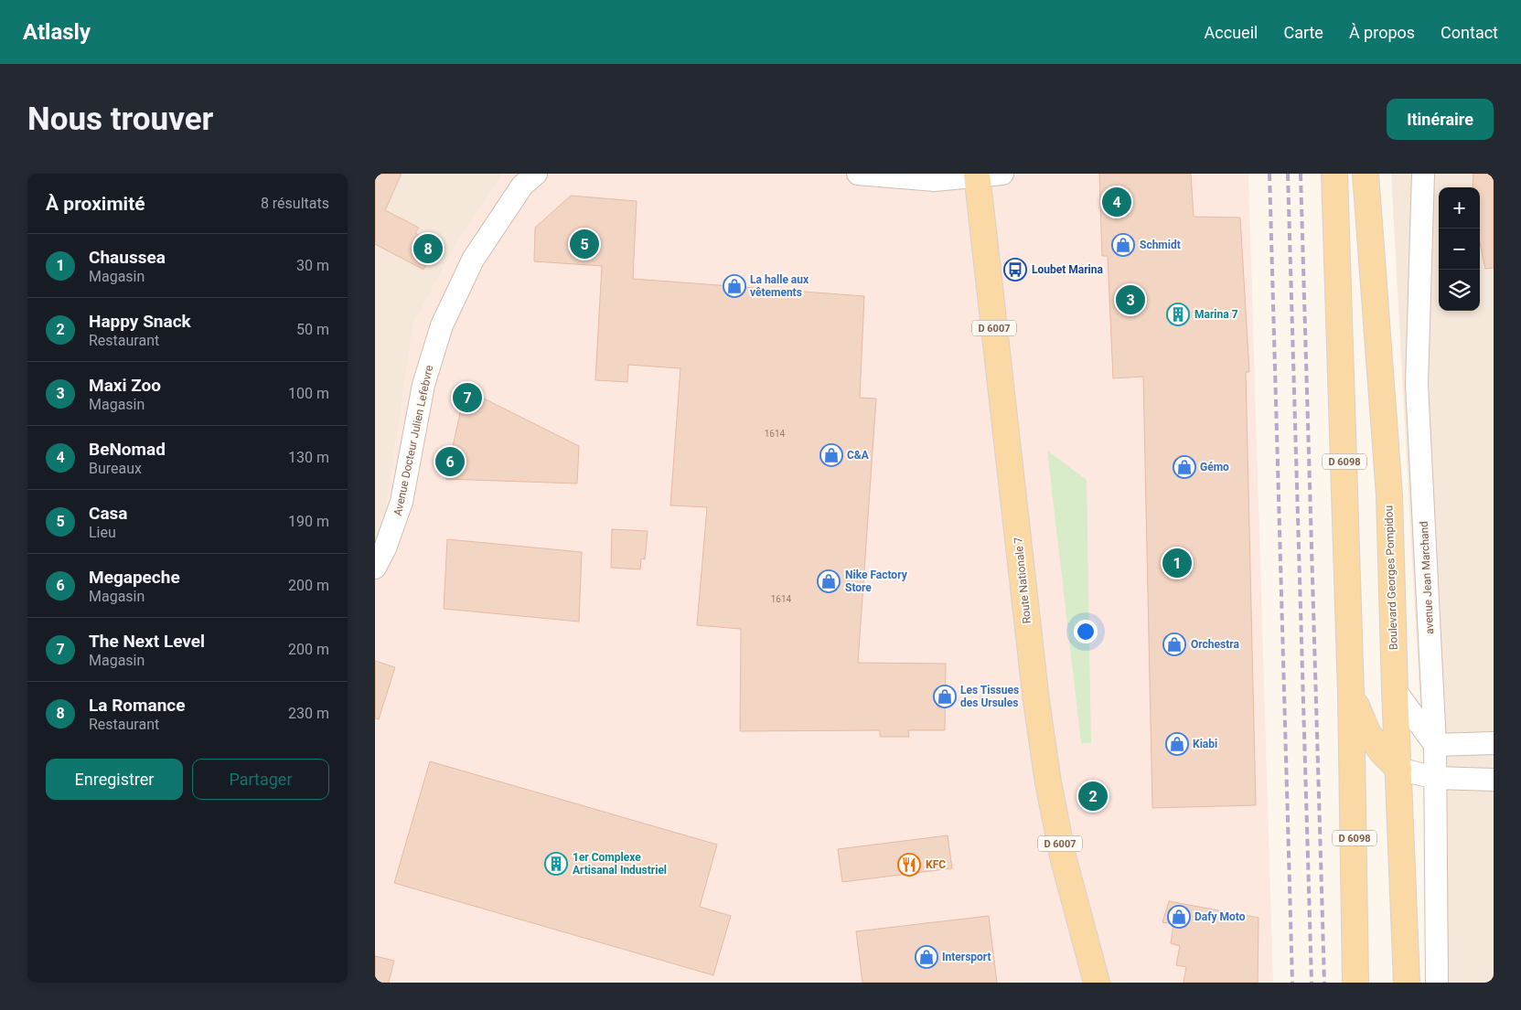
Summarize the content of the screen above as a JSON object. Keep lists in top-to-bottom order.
{
  "streets": {
    "main road": [
      "D 6007",
      "D 6098",
      "Boulevard Georges Pompidou",
      "Route Nationale 7"
    ],
    "street": ["Avenue Docteur Julien Lefebvre", "avenue Jean Marchand"]
  },
  "places": {
    "shop": [
      "Schmidt",
      "La halle aux vêtements",
      "C&A",
      "Gémo",
      "Nike Factory Store",
      "Orchestra",
      "Les Tissues des Ursules",
      "Kiabi",
      "Dafy Moto",
      "Intersport"
    ],
    "bus stop": ["Loubet Marina"],
    "building": ["Marina 7", "1er Complexe Artisanal Industriel"],
    "restaurant": ["KFC"]
  },
  "house_numbers": ["1614", "1614"],
  "page": {
    "header": "Atlasly",
    "nav": [
      "Accueil",
      "Carte",
      "À propos",
      "Contact"
    ],
    "buttons": [
      "Itinéraire",
      ["Enregistrer", "Partager"]
    ],
    "title": "Nous trouver",
    "heading": ["À proximité", "8 résultats"],
    "pins": [
      "4",
      "5",
      "8",
      "3",
      "7",
      "6",
      "1",
      "2"
    ],
    "map_buttons": ["+", "−"],
    "list": [
      {
        "mark": "1",
        "name": "Chaussea",
        "note": "Magasin",
        "value": "30 m"
      },
      {
        "mark": "2",
        "name": "Happy Snack",
        "note": "Restaurant",
        "value": "50 m"
      },
      {
        "mark": "3",
        "name": "Maxi Zoo",
        "note": "Magasin",
        "value": "100 m"
      },
      {
        "mark": "4",
        "name": "BeNomad",
        "note": "Bureaux",
        "value": "130 m"
      },
      {
        "mark": "5",
        "name": "Casa",
        "note": "Lieu",
        "value": "190 m"
      },
      {
        "mark": "6",
        "name": "Megapeche",
        "note": "Magasin",
        "value": "200 m"
      },
      {
        "mark": "7",
        "name": "The Next Level",
        "note": "Magasin",
        "value": "200 m"
      },
      {
        "mark": "8",
        "name": "La Romance",
        "note": "Restaurant",
        "value": "230 m"
      }
    ]
  }
}
